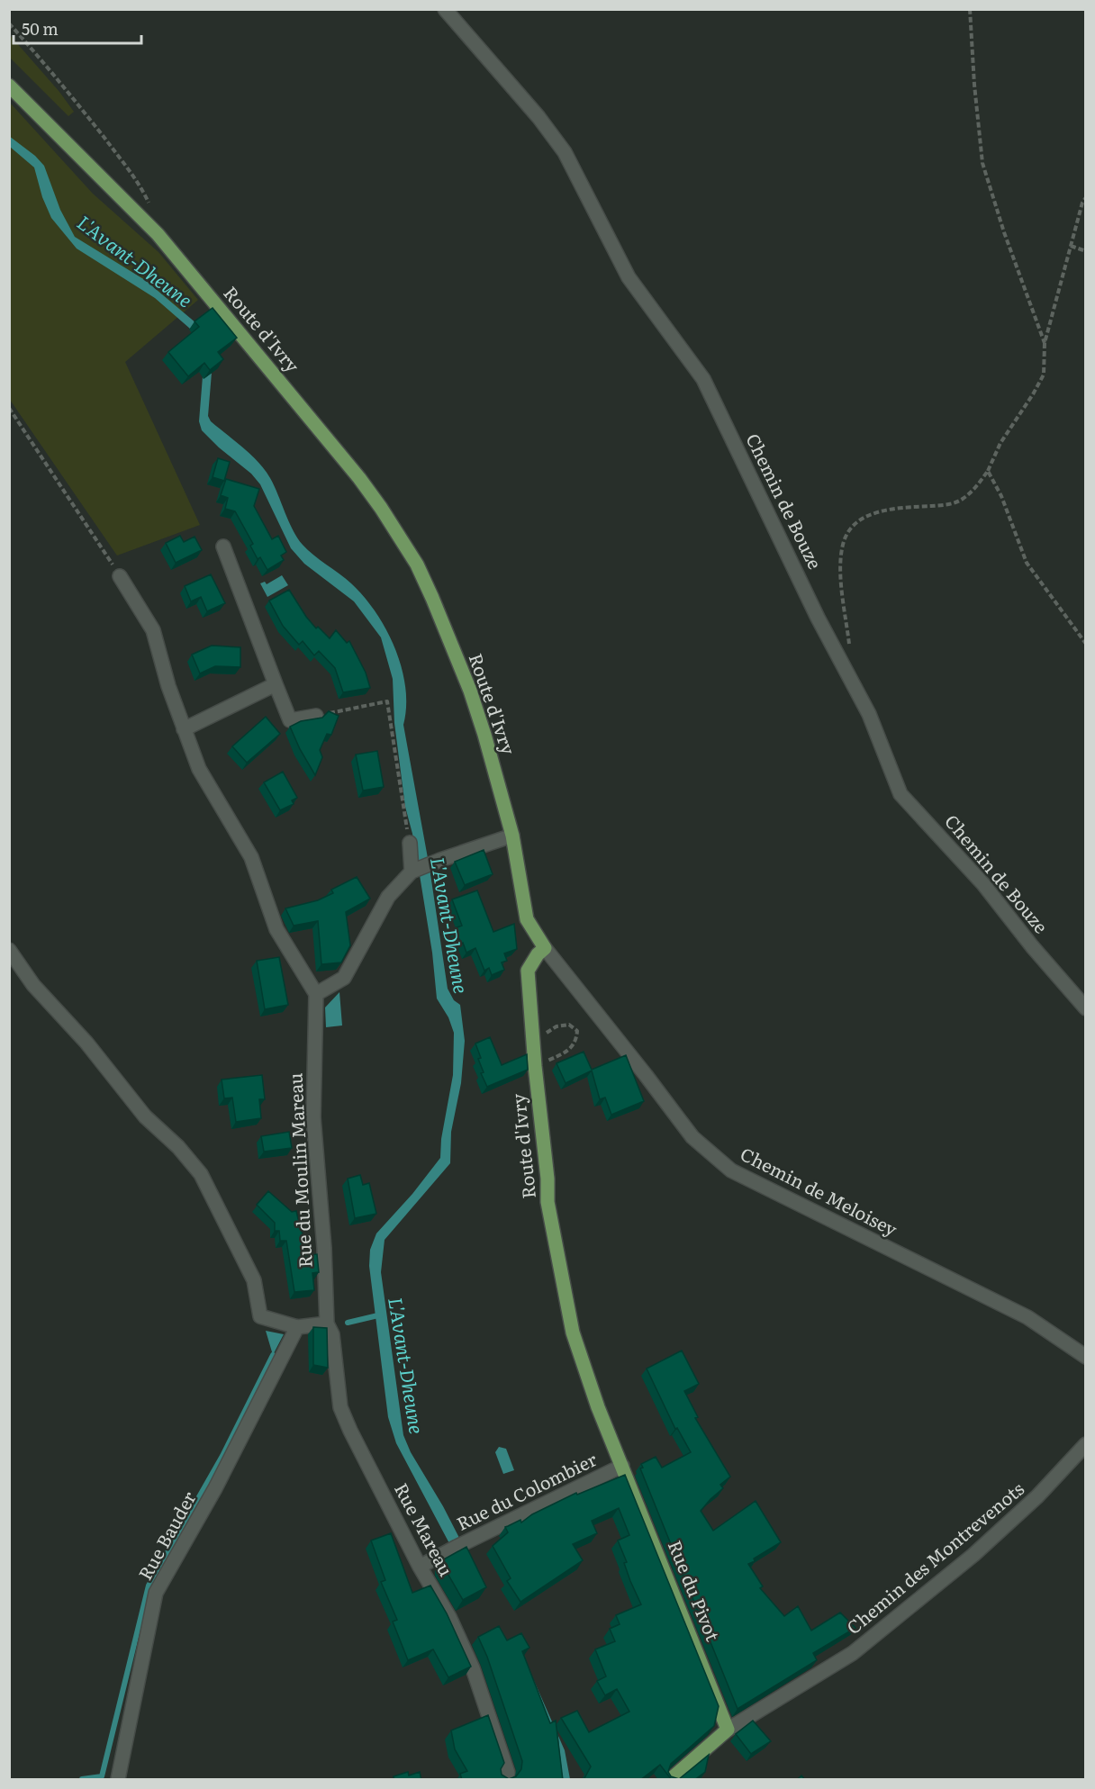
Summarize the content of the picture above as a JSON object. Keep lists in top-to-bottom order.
{
  "streets": {
    "main road": ["Route d'Ivry", "Rue du Pivot"],
    "street": [
      "Chemin de Bouze",
      "Rue du Moulin Mareau",
      "Chemin de Meloisey",
      "Rue du Colombier",
      "Rue Mareau",
      "Rue Bauder",
      "Chemin des Montrevenots"
    ]
  },
  "crossings": [
    ["Route d'Ivry", "Chemin de Meloisey"],
    ["Route d'Ivry", "Rue du Colombier"],
    ["Route d'Ivry", "Rue du Pivot"],
    ["Rue du Moulin Mareau", "Rue Mareau"],
    ["Rue du Colombier", "Rue Mareau"],
    ["Rue du Colombier", "Rue du Pivot"],
    ["Chemin des Montrevenots", "Rue du Pivot"]
  ],
  "water": ["L'Avant-Dheune"],
  "scale_bar": "50 m"
}
